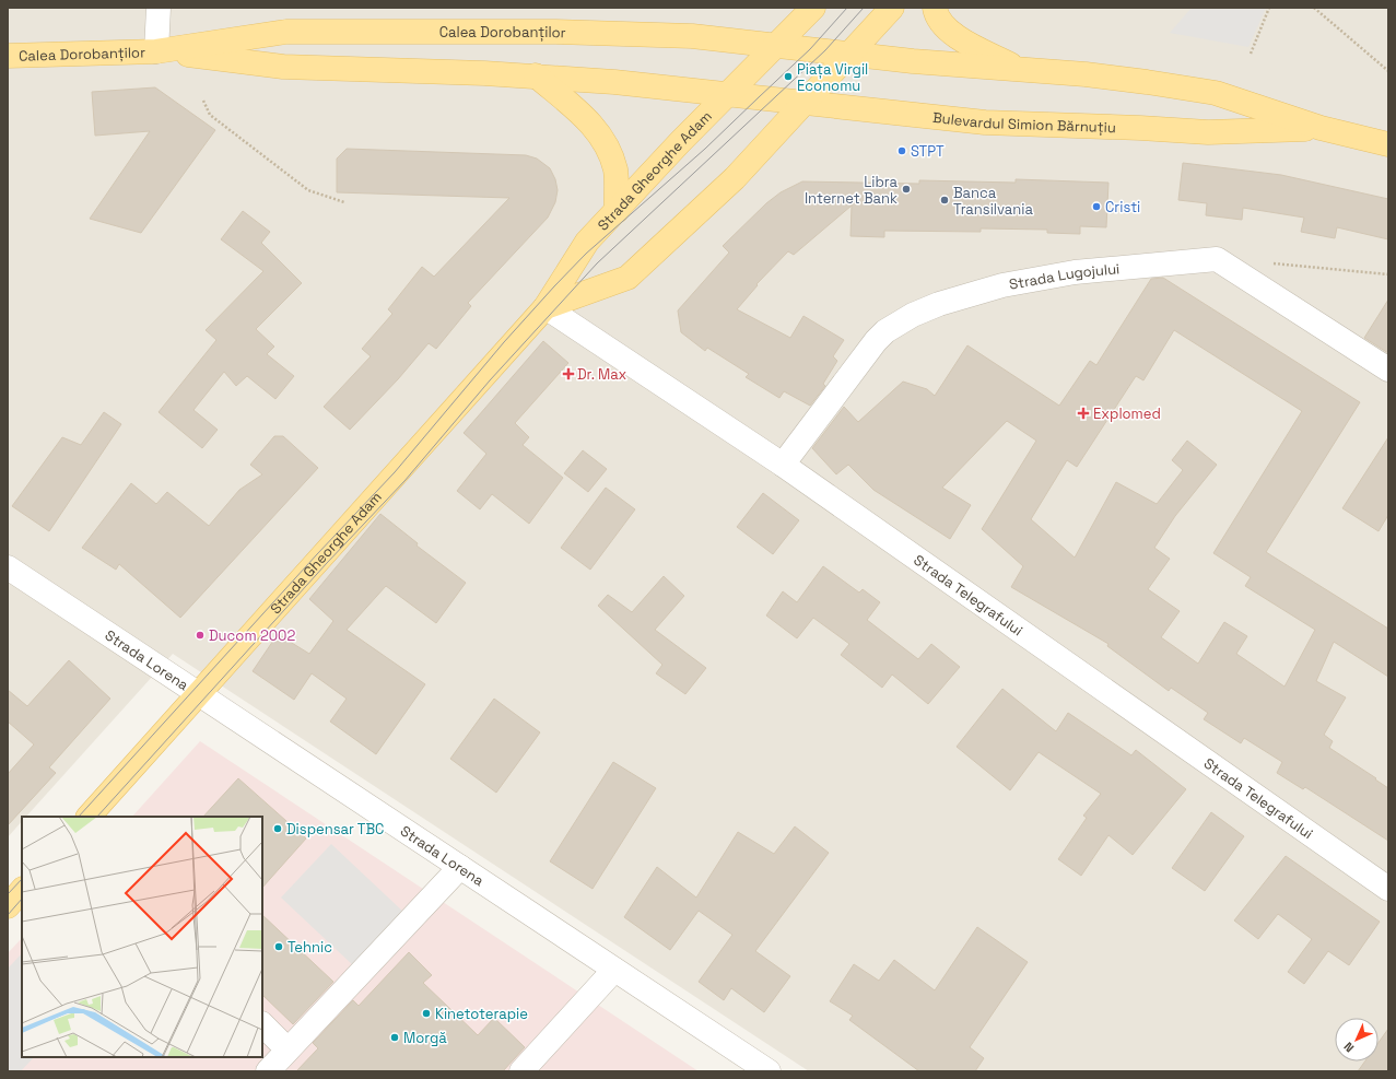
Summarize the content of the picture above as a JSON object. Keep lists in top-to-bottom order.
{
  "streets": {
    "main road": ["Calea Dorobanților", "Bulevardul Simion Bărnuțiu", "Strada Gheorghe Adam"],
    "street": ["Strada Lugojului", "Strada Telegrafului", "Strada Lorena"]
  },
  "crossings": [
    ["Calea Dorobanților", "Bulevardul Simion Bărnuțiu"],
    ["Calea Dorobanților", "Strada Gheorghe Adam"],
    ["Bulevardul Simion Bărnuțiu", "Strada Gheorghe Adam"],
    ["Strada Gheorghe Adam", "Strada Telegrafului"],
    ["Strada Gheorghe Adam", "Strada Lorena"],
    ["Strada Lugojului", "Strada Telegrafului"]
  ],
  "places": {
    "other": [
      "Piața Virgil Economu",
      "STPT",
      "Libra Internet Bank",
      "Banca Transilvania",
      "Cristi",
      "Ducom 2002",
      "Dispensar TBC",
      "Tehnic",
      "Kinetoterapie",
      "Morgă"
    ],
    "health": ["Dr. Max", "Explomed"]
  },
  "north": "bottom left"
}
